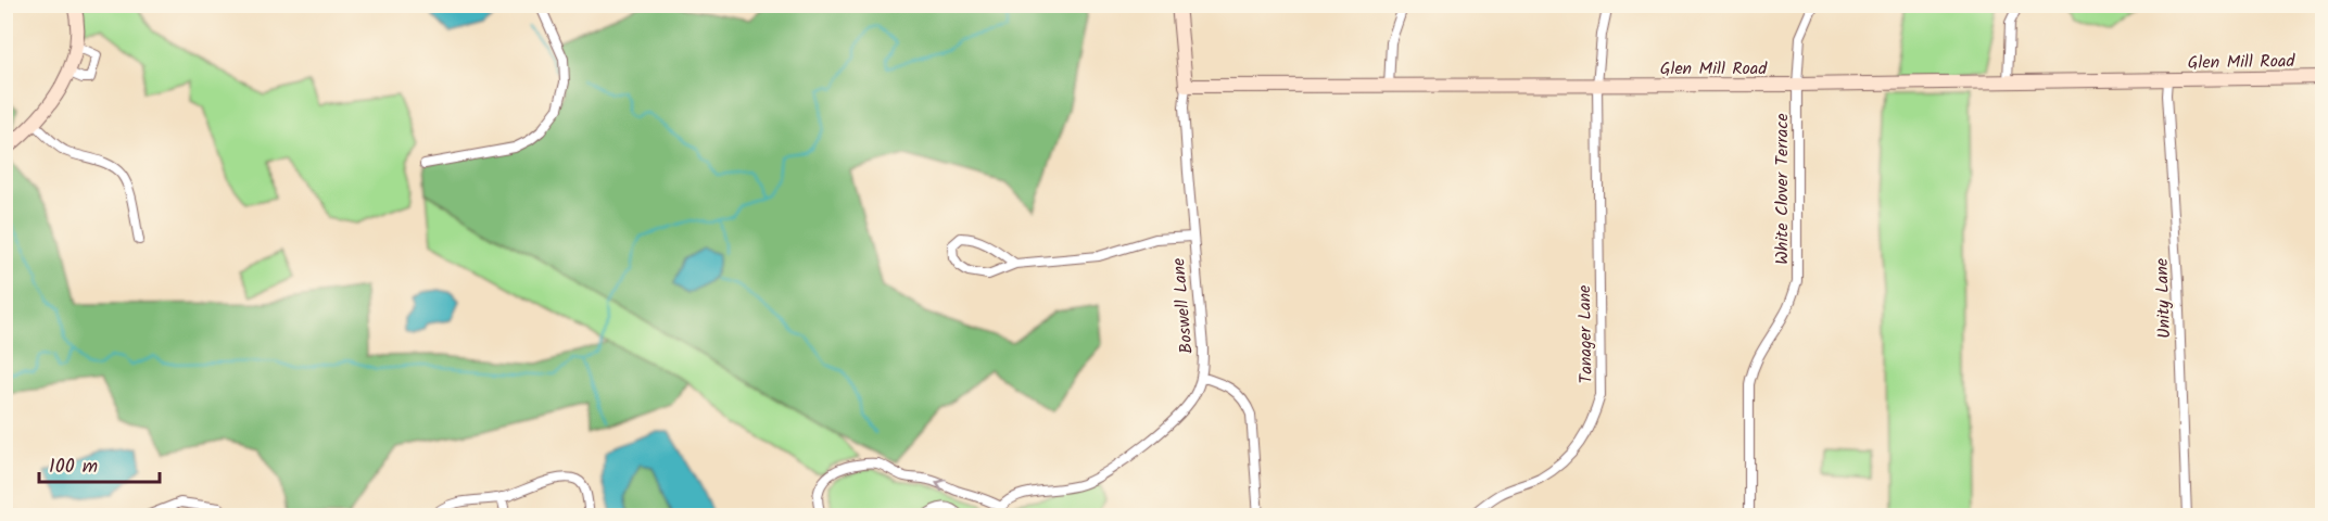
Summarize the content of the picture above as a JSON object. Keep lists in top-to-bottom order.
{
  "streets": {
    "main road": ["Glen Mill Road"],
    "street": [
      "White Clover Terrace",
      "Unity Lane",
      "Boswell Lane",
      "Tanager Lane"
    ]
  },
  "crossings": [
    ["Glen Mill Road", "White Clover Terrace"],
    ["Glen Mill Road", "Unity Lane"],
    ["Glen Mill Road", "Boswell Lane"],
    ["Glen Mill Road", "Tanager Lane"]
  ],
  "scale_bar": "100 m"
}
